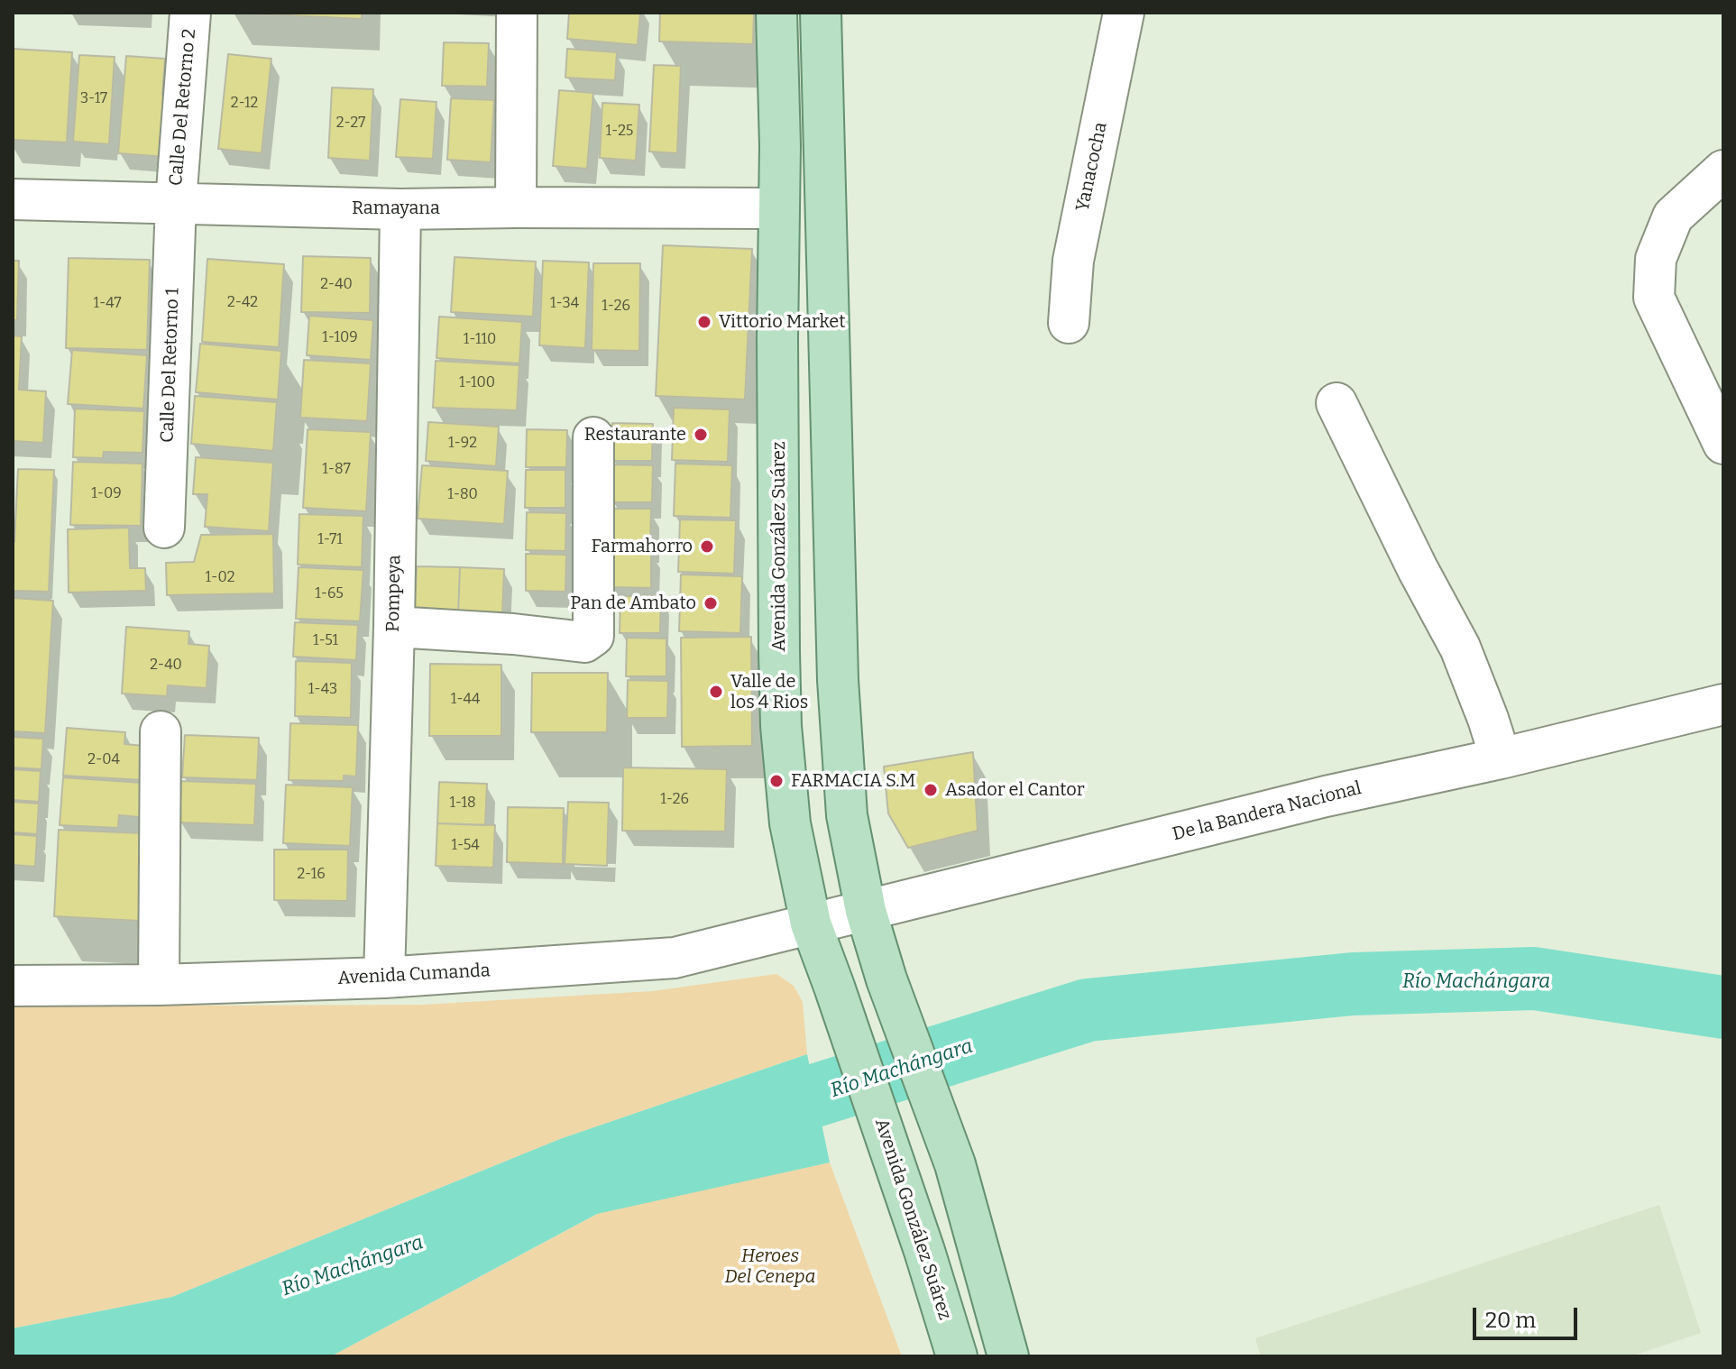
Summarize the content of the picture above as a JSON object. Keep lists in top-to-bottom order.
{
  "streets": {
    "main road": ["Avenida González Suárez"],
    "street": [
      "Calle Del Retorno 2",
      "Yanacocha",
      "Ramayana",
      "Calle Del Retorno 1",
      "Pompeya",
      "De la Bandera Nacional",
      "Avenida Cumanda"
    ]
  },
  "crossings": [
    ["Calle Del Retorno 2", "Ramayana"],
    ["Calle Del Retorno 2", "Calle Del Retorno 1"],
    ["Ramayana", "Calle Del Retorno 1"],
    ["Ramayana", "Avenida González Suárez"],
    ["Ramayana", "Pompeya"],
    ["Avenida González Suárez", "De la Bandera Nacional"],
    ["Avenida González Suárez", "Avenida Cumanda"],
    ["Pompeya", "Avenida Cumanda"],
    ["De la Bandera Nacional", "Avenida Cumanda"]
  ],
  "water": ["Río Machángara"],
  "parks": ["Heroes Del Cenepa"],
  "places": [
    "Vittorio Market",
    "Restaurante",
    "Farmahorro",
    "Pan de Ambato",
    "Valle de los 4 Rios",
    "FARMACIA S.M",
    "Asador el Cantor"
  ],
  "house_numbers": [
    "3-17",
    "2-12",
    "2-27",
    "1-25",
    "2-40",
    "2-42",
    "1-47",
    "1-34",
    "1-26",
    "1-109",
    "1-110",
    "1-100",
    "1-92",
    "1-87",
    "1-09",
    "1-80",
    "1-71",
    "1-02",
    "1-65",
    "1-51",
    "2-40",
    "1-43",
    "1-44",
    "2-04",
    "1-26",
    "1-18",
    "1-54",
    "2-16"
  ],
  "scale_bar": "20 m"
}
